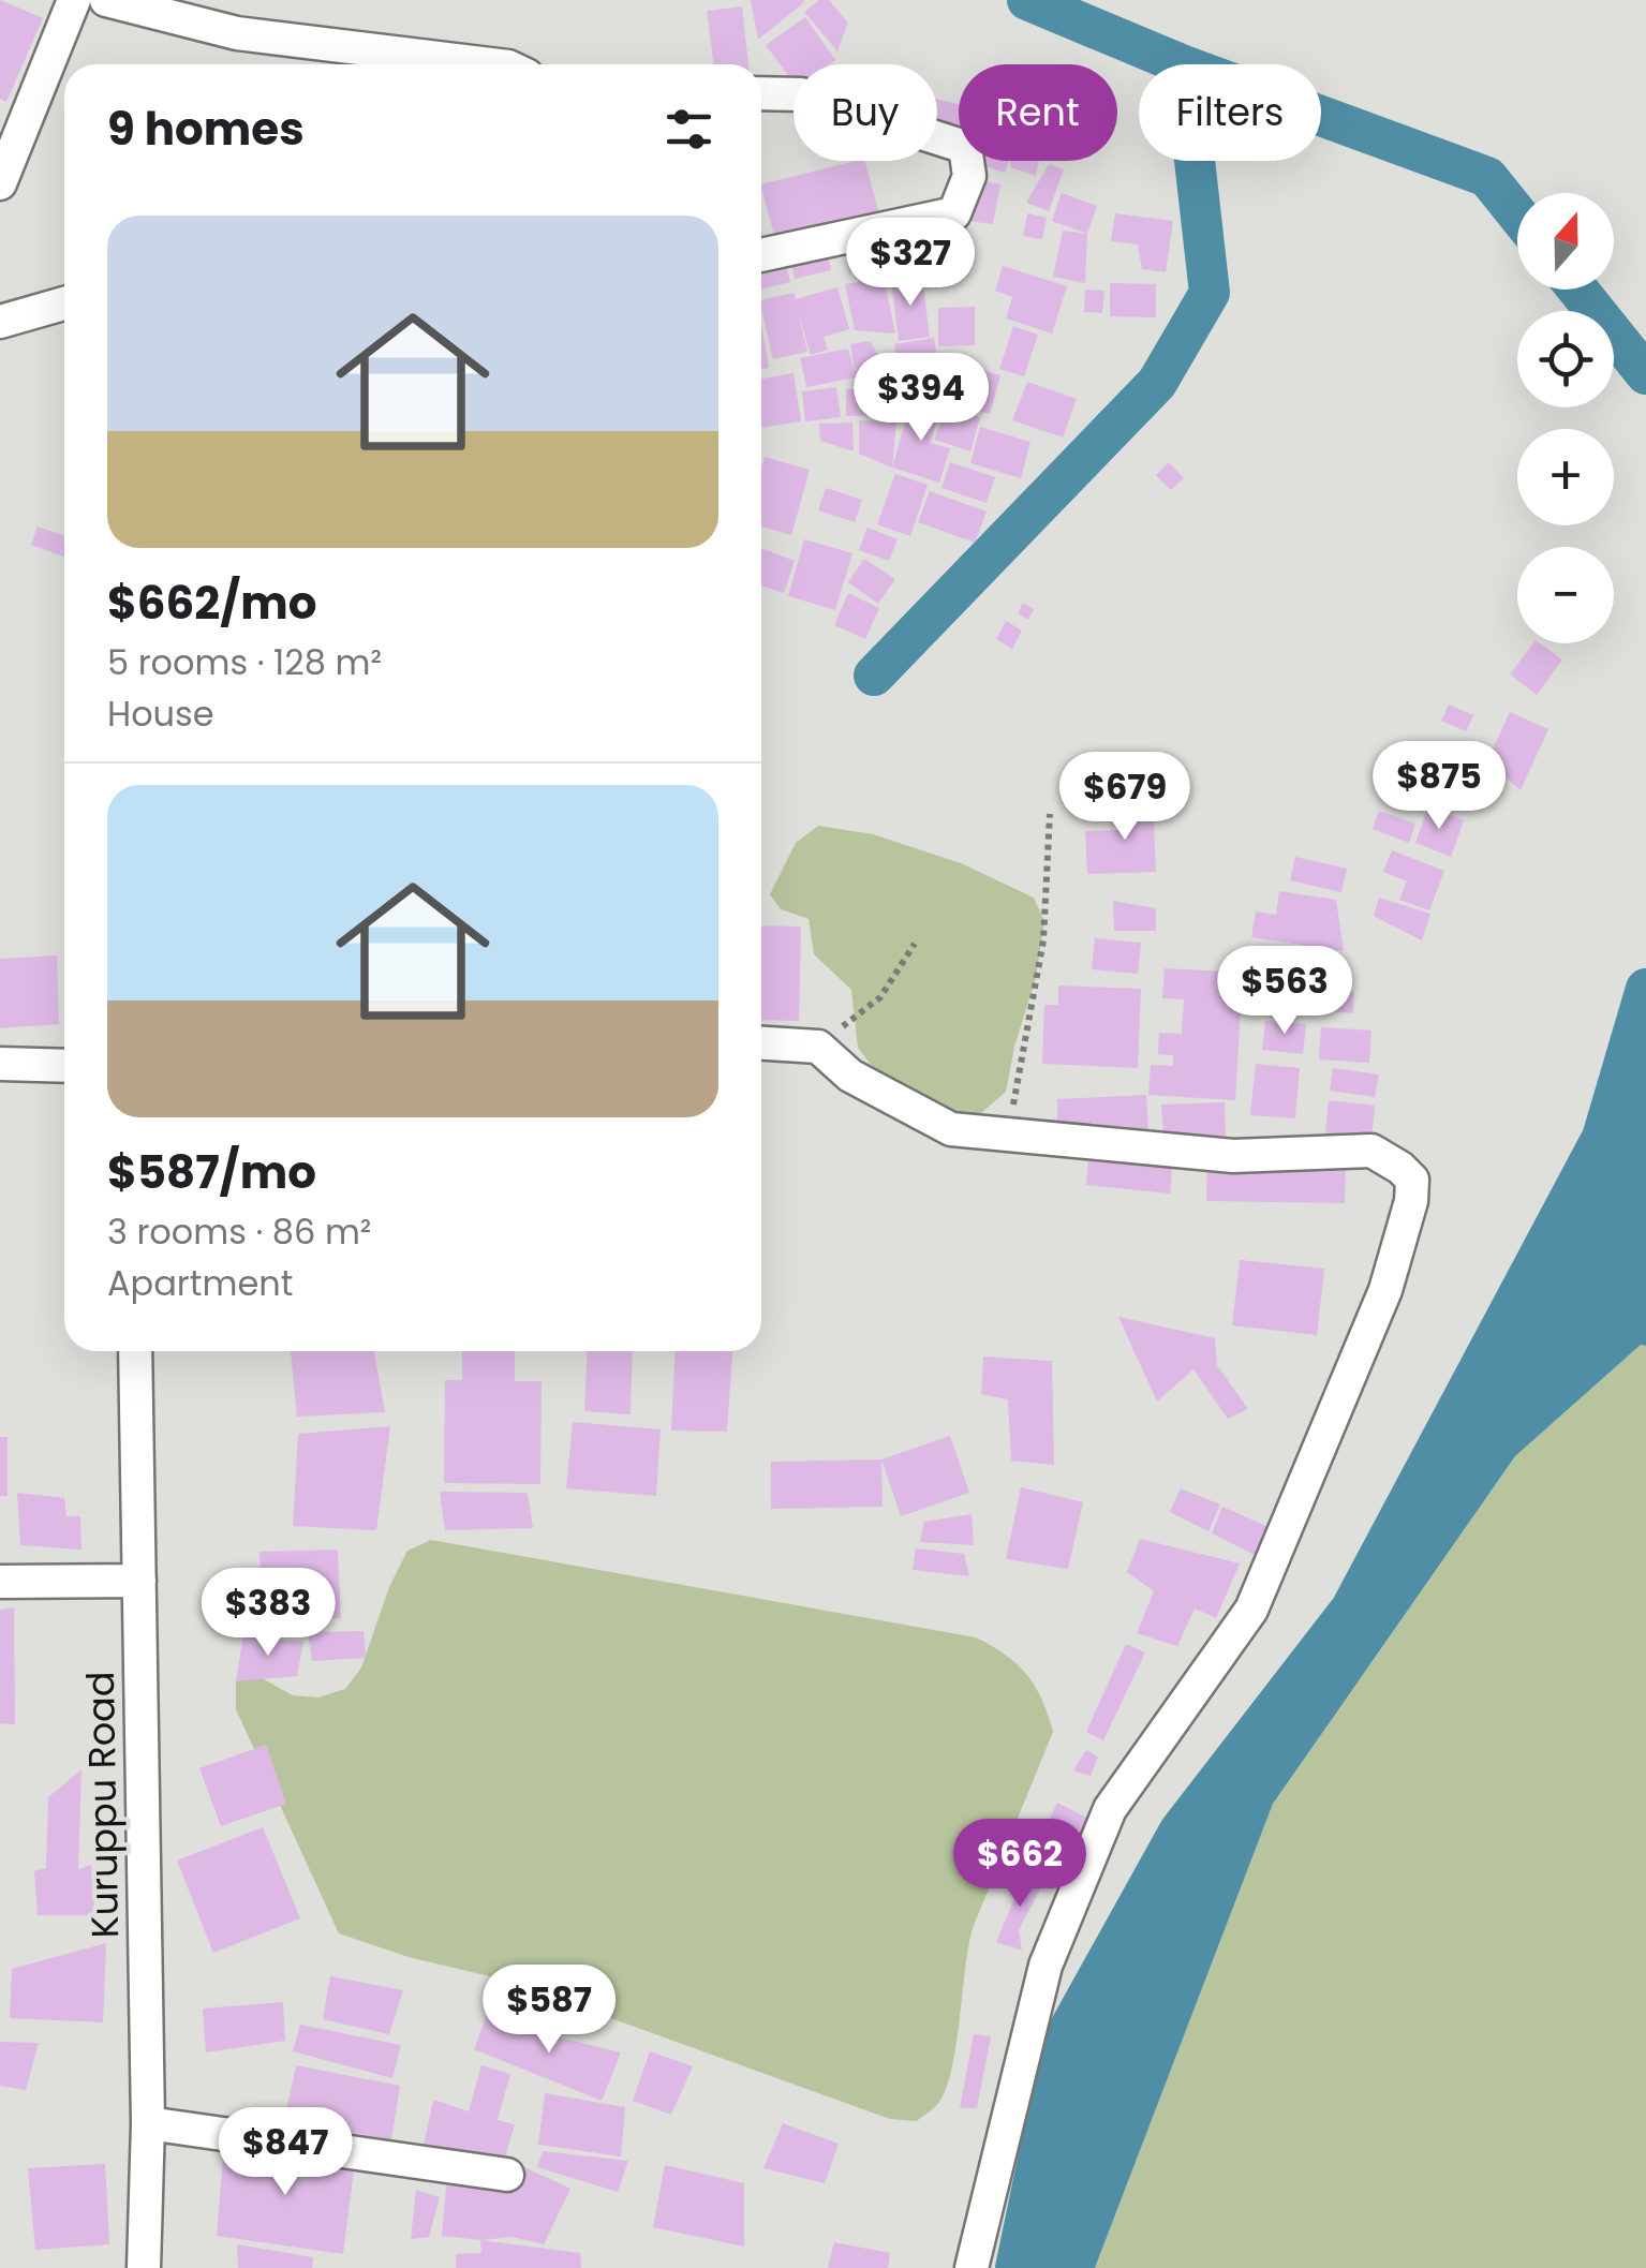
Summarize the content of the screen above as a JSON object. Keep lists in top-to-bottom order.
{
  "streets": {
    "street": ["Kuruppu Road"]
  },
  "north": "top",
  "page": {
    "chip": ["Buy", "Rent", "Filters"],
    "heading": "9 homes",
    "map_buttons": ["+", "−"],
    "list": [
      {
        "name": "$662/mo",
        "note": "5 rooms · 128 m² · House"
      },
      {
        "name": "$587/mo",
        "note": "3 rooms · 86 m² · Apartment"
      }
    ],
    "price": [
      "$327",
      "$394",
      "$875",
      "$679",
      "$563",
      "$383",
      "$662",
      "$587",
      "$847"
    ]
  }
}
